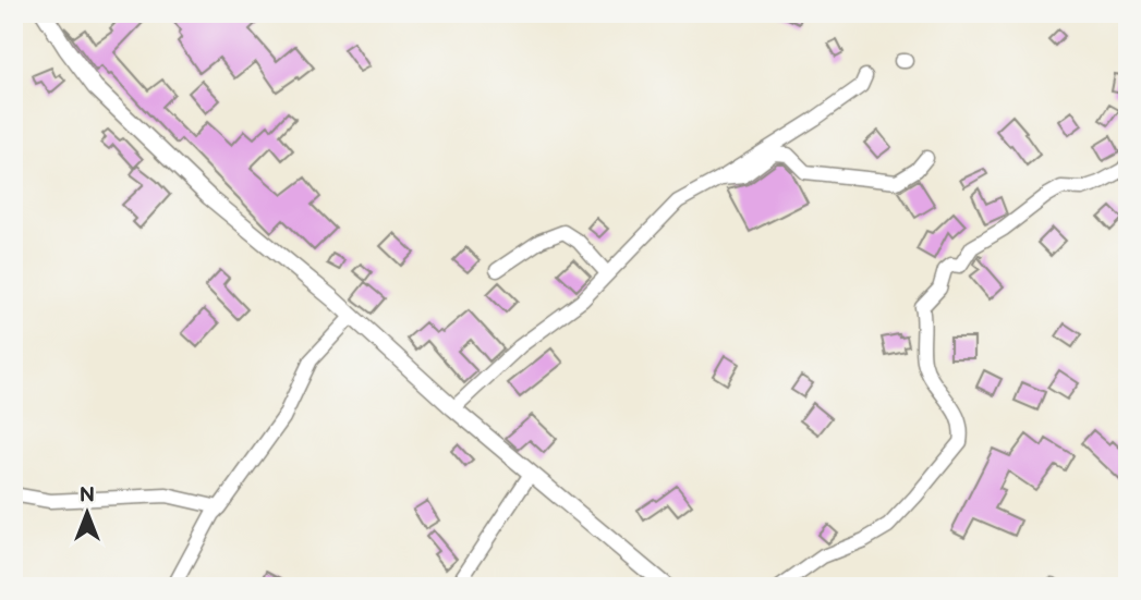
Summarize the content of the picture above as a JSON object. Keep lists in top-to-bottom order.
{
  "north": "top"
}
